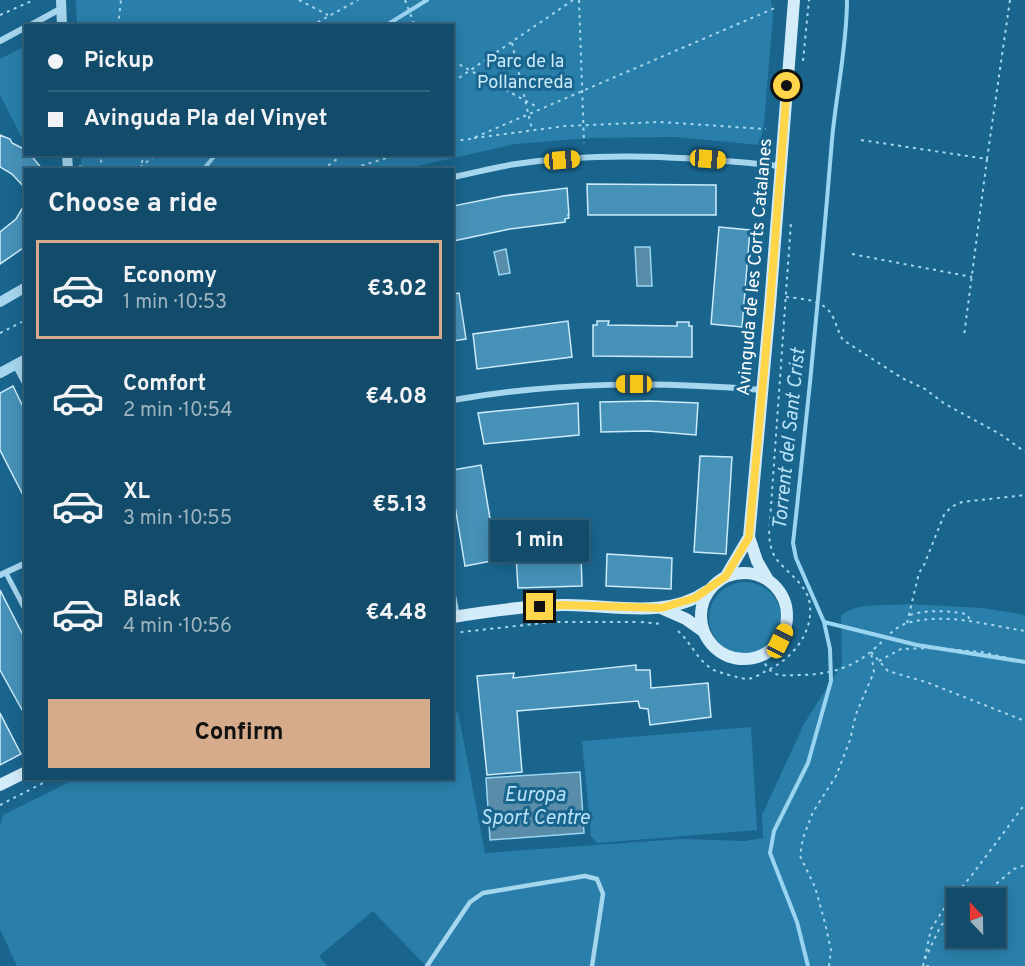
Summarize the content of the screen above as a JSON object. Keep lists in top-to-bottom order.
{
  "streets": {
    "main road": ["Avinguda de les Corts Catalanes"]
  },
  "water": ["Torrent del Sant Crist", "Europa Sport Centre"],
  "parks": ["Parc de la Pollancreda"],
  "north": "top",
  "page": {
    "banner": ["Pickup", "Avinguda Pla del Vinyet"],
    "heading": "Choose a ride",
    "list": [
      {
        "name": "Economy",
        "note": "1 min · 10:53",
        "value": "€3.02"
      },
      {
        "name": "Comfort",
        "note": "2 min · 10:54",
        "value": "€4.08"
      },
      {
        "name": "XL",
        "note": "3 min · 10:55",
        "value": "€5.13"
      },
      {
        "name": "Black",
        "note": "4 min · 10:56",
        "value": "€4.48"
      }
    ],
    "bubble": "1 min",
    "buttons": "Confirm"
  }
}
